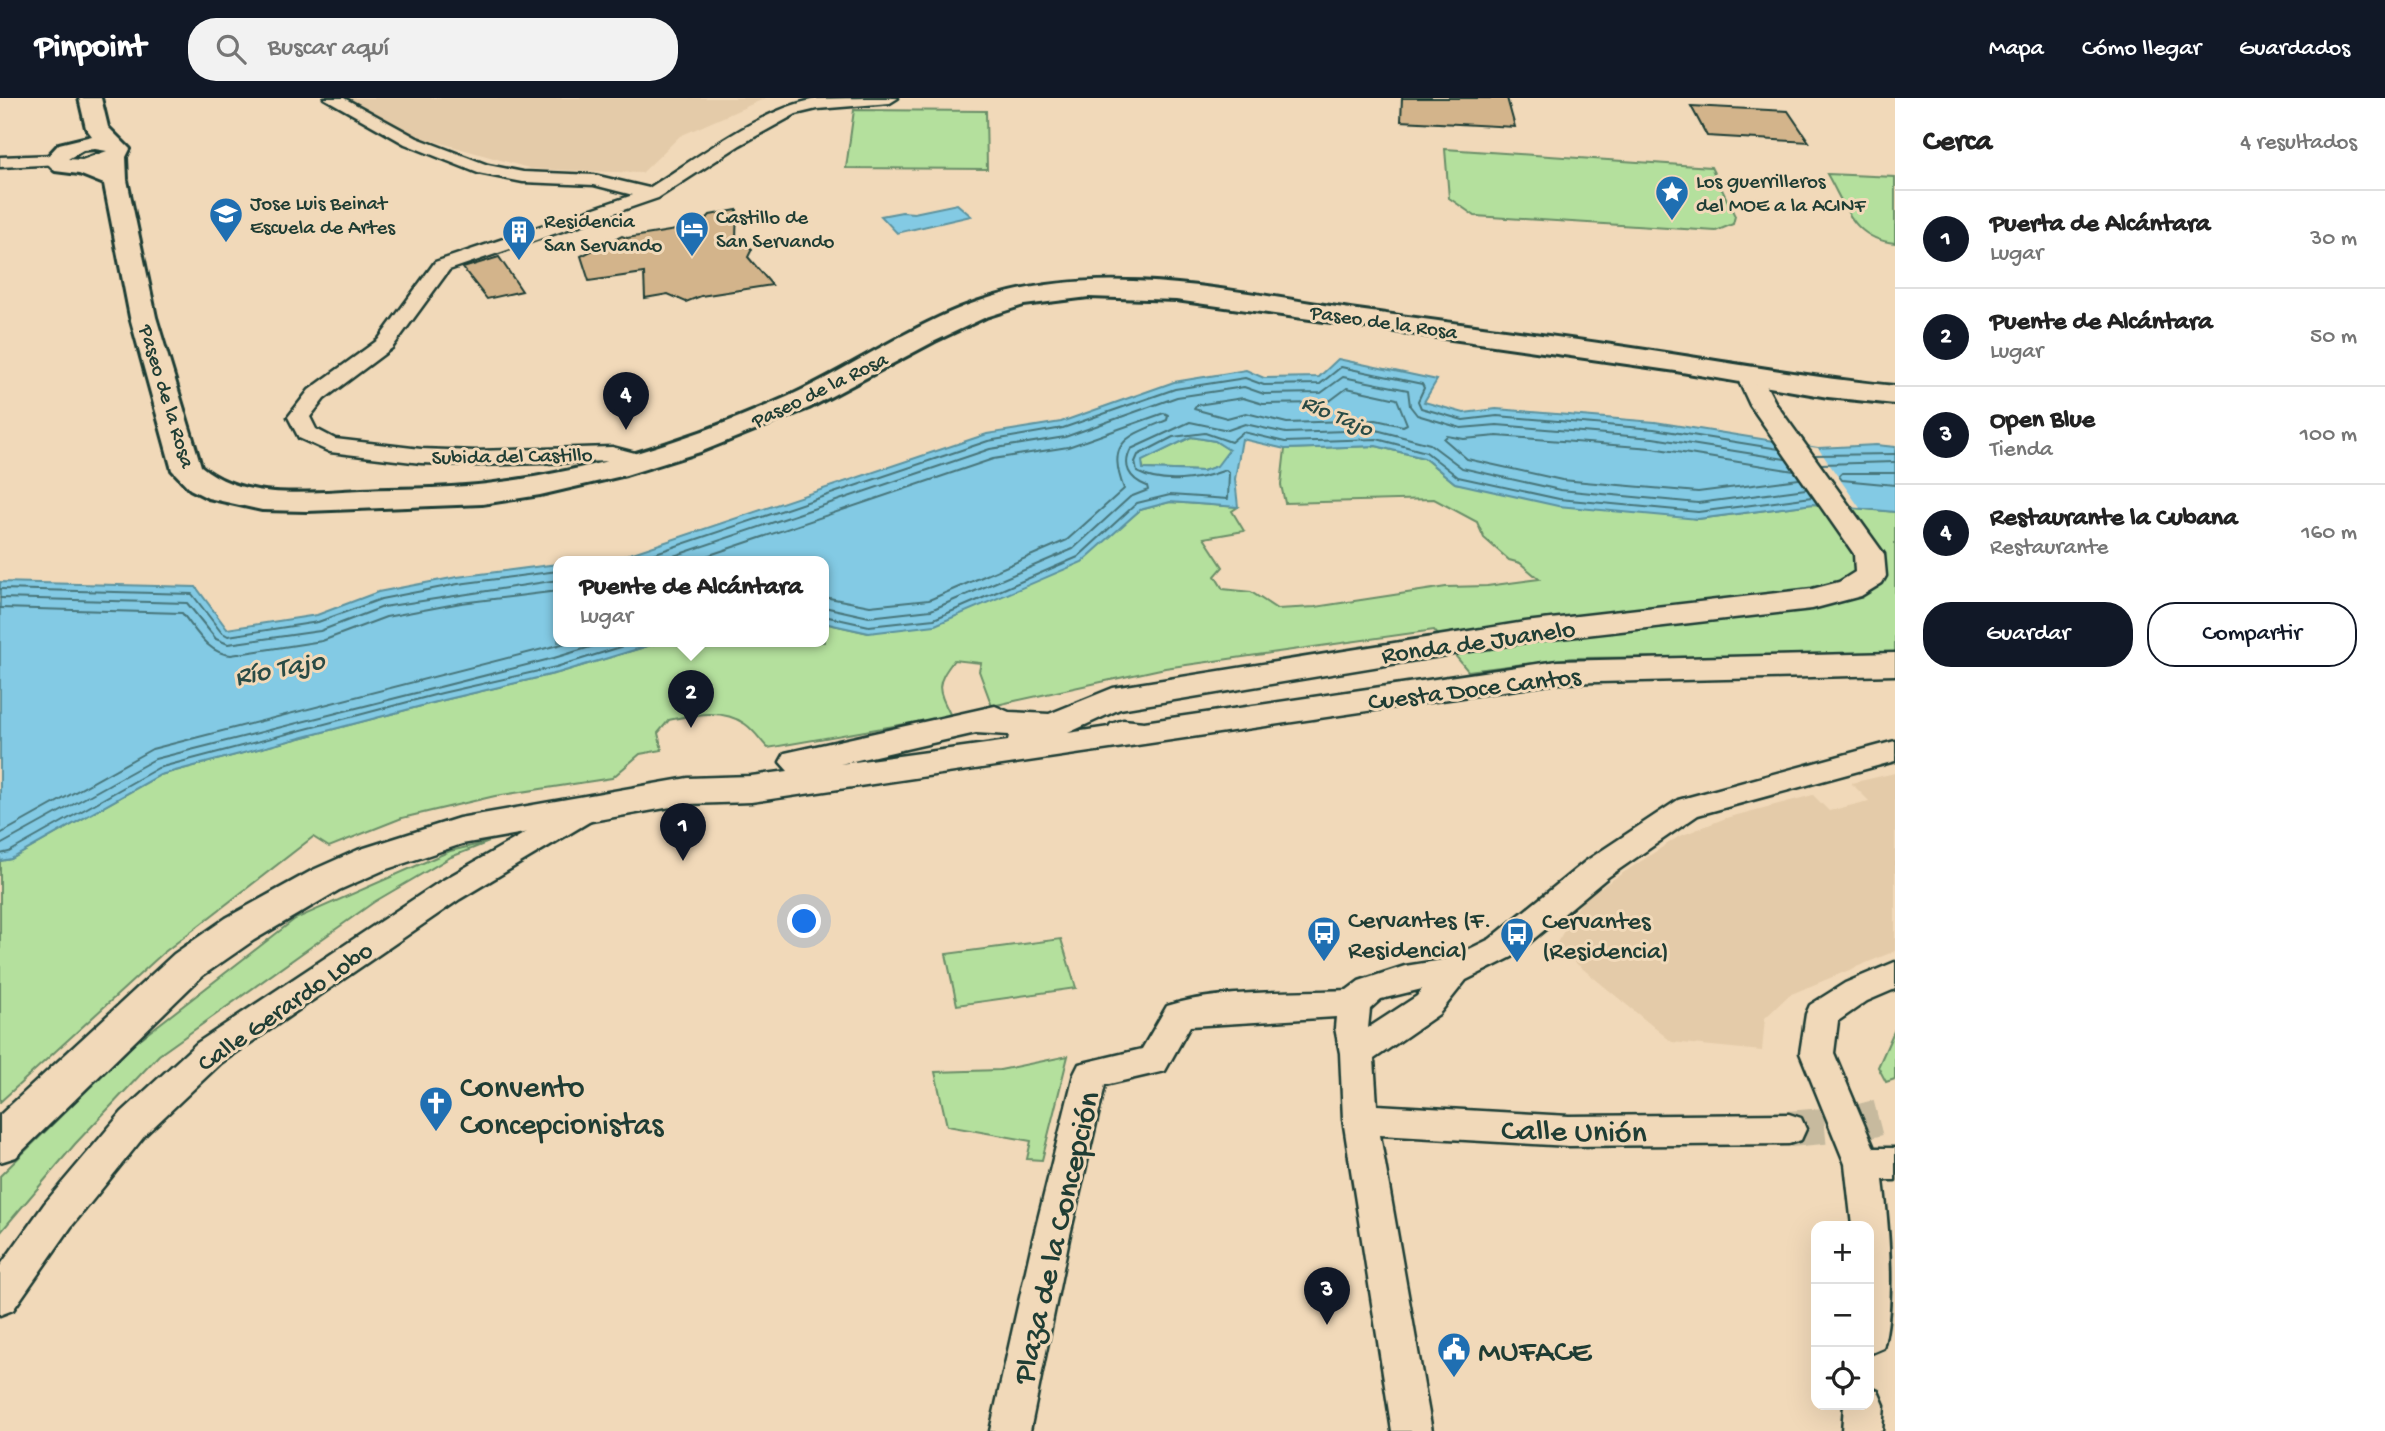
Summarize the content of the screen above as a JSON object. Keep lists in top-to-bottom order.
{
  "streets": {
    "main road": ["Paseo de la Rosa"],
    "street": [
      "Subida del Castillo",
      "Ronda de Juanelo",
      "Cuesta Doce Cantos",
      "Calle Gerardo Lobo",
      "Calle Unión",
      "Plaza de la Concepción"
    ]
  },
  "crossings": [
    ["Paseo de la Rosa", "Subida del Castillo"],
    ["Paseo de la Rosa", "Ronda de Juanelo"],
    ["Ronda de Juanelo", "Cuesta Doce Cantos"]
  ],
  "water": ["Río Tajo"],
  "places": {
    "place": ["Los guerrilleros del MOE a la ACINF"],
    "school or university": ["Jose Luis Beinat Escuela de Artes"],
    "hotel": ["Castillo de San Servando"],
    "building": ["Residencia San Servando"],
    "bus stop": ["Cervantes (F. Residencia)", "Cervantes (Residencia)"],
    "church": ["Convento Concepcionistas"],
    "public building": ["MUFACE"]
  },
  "page": {
    "header": "Pinpoint",
    "search": "Buscar aquí",
    "nav": ["Mapa", "Cómo llegar", "Guardados"],
    "heading": ["Cerca", "4 resultados"],
    "list": [
      {
        "mark": "1",
        "name": "Puerta de Alcántara",
        "note": "Lugar",
        "value": "30 m"
      },
      {
        "mark": "2",
        "name": "Puente de Alcántara",
        "note": "Lugar",
        "value": "50 m"
      },
      {
        "mark": "3",
        "name": "Open Blue",
        "note": "Tienda",
        "value": "100 m"
      },
      {
        "mark": "4",
        "name": "Restaurante la Cubana",
        "note": "Restaurante",
        "value": "160 m"
      }
    ],
    "pins": [
      "4",
      "2",
      "1",
      "3"
    ],
    "popup": ["Puente de Alcántara", "Lugar"],
    "buttons": ["Guardar", "Compartir"],
    "map_buttons": ["+", "−"]
  }
}
